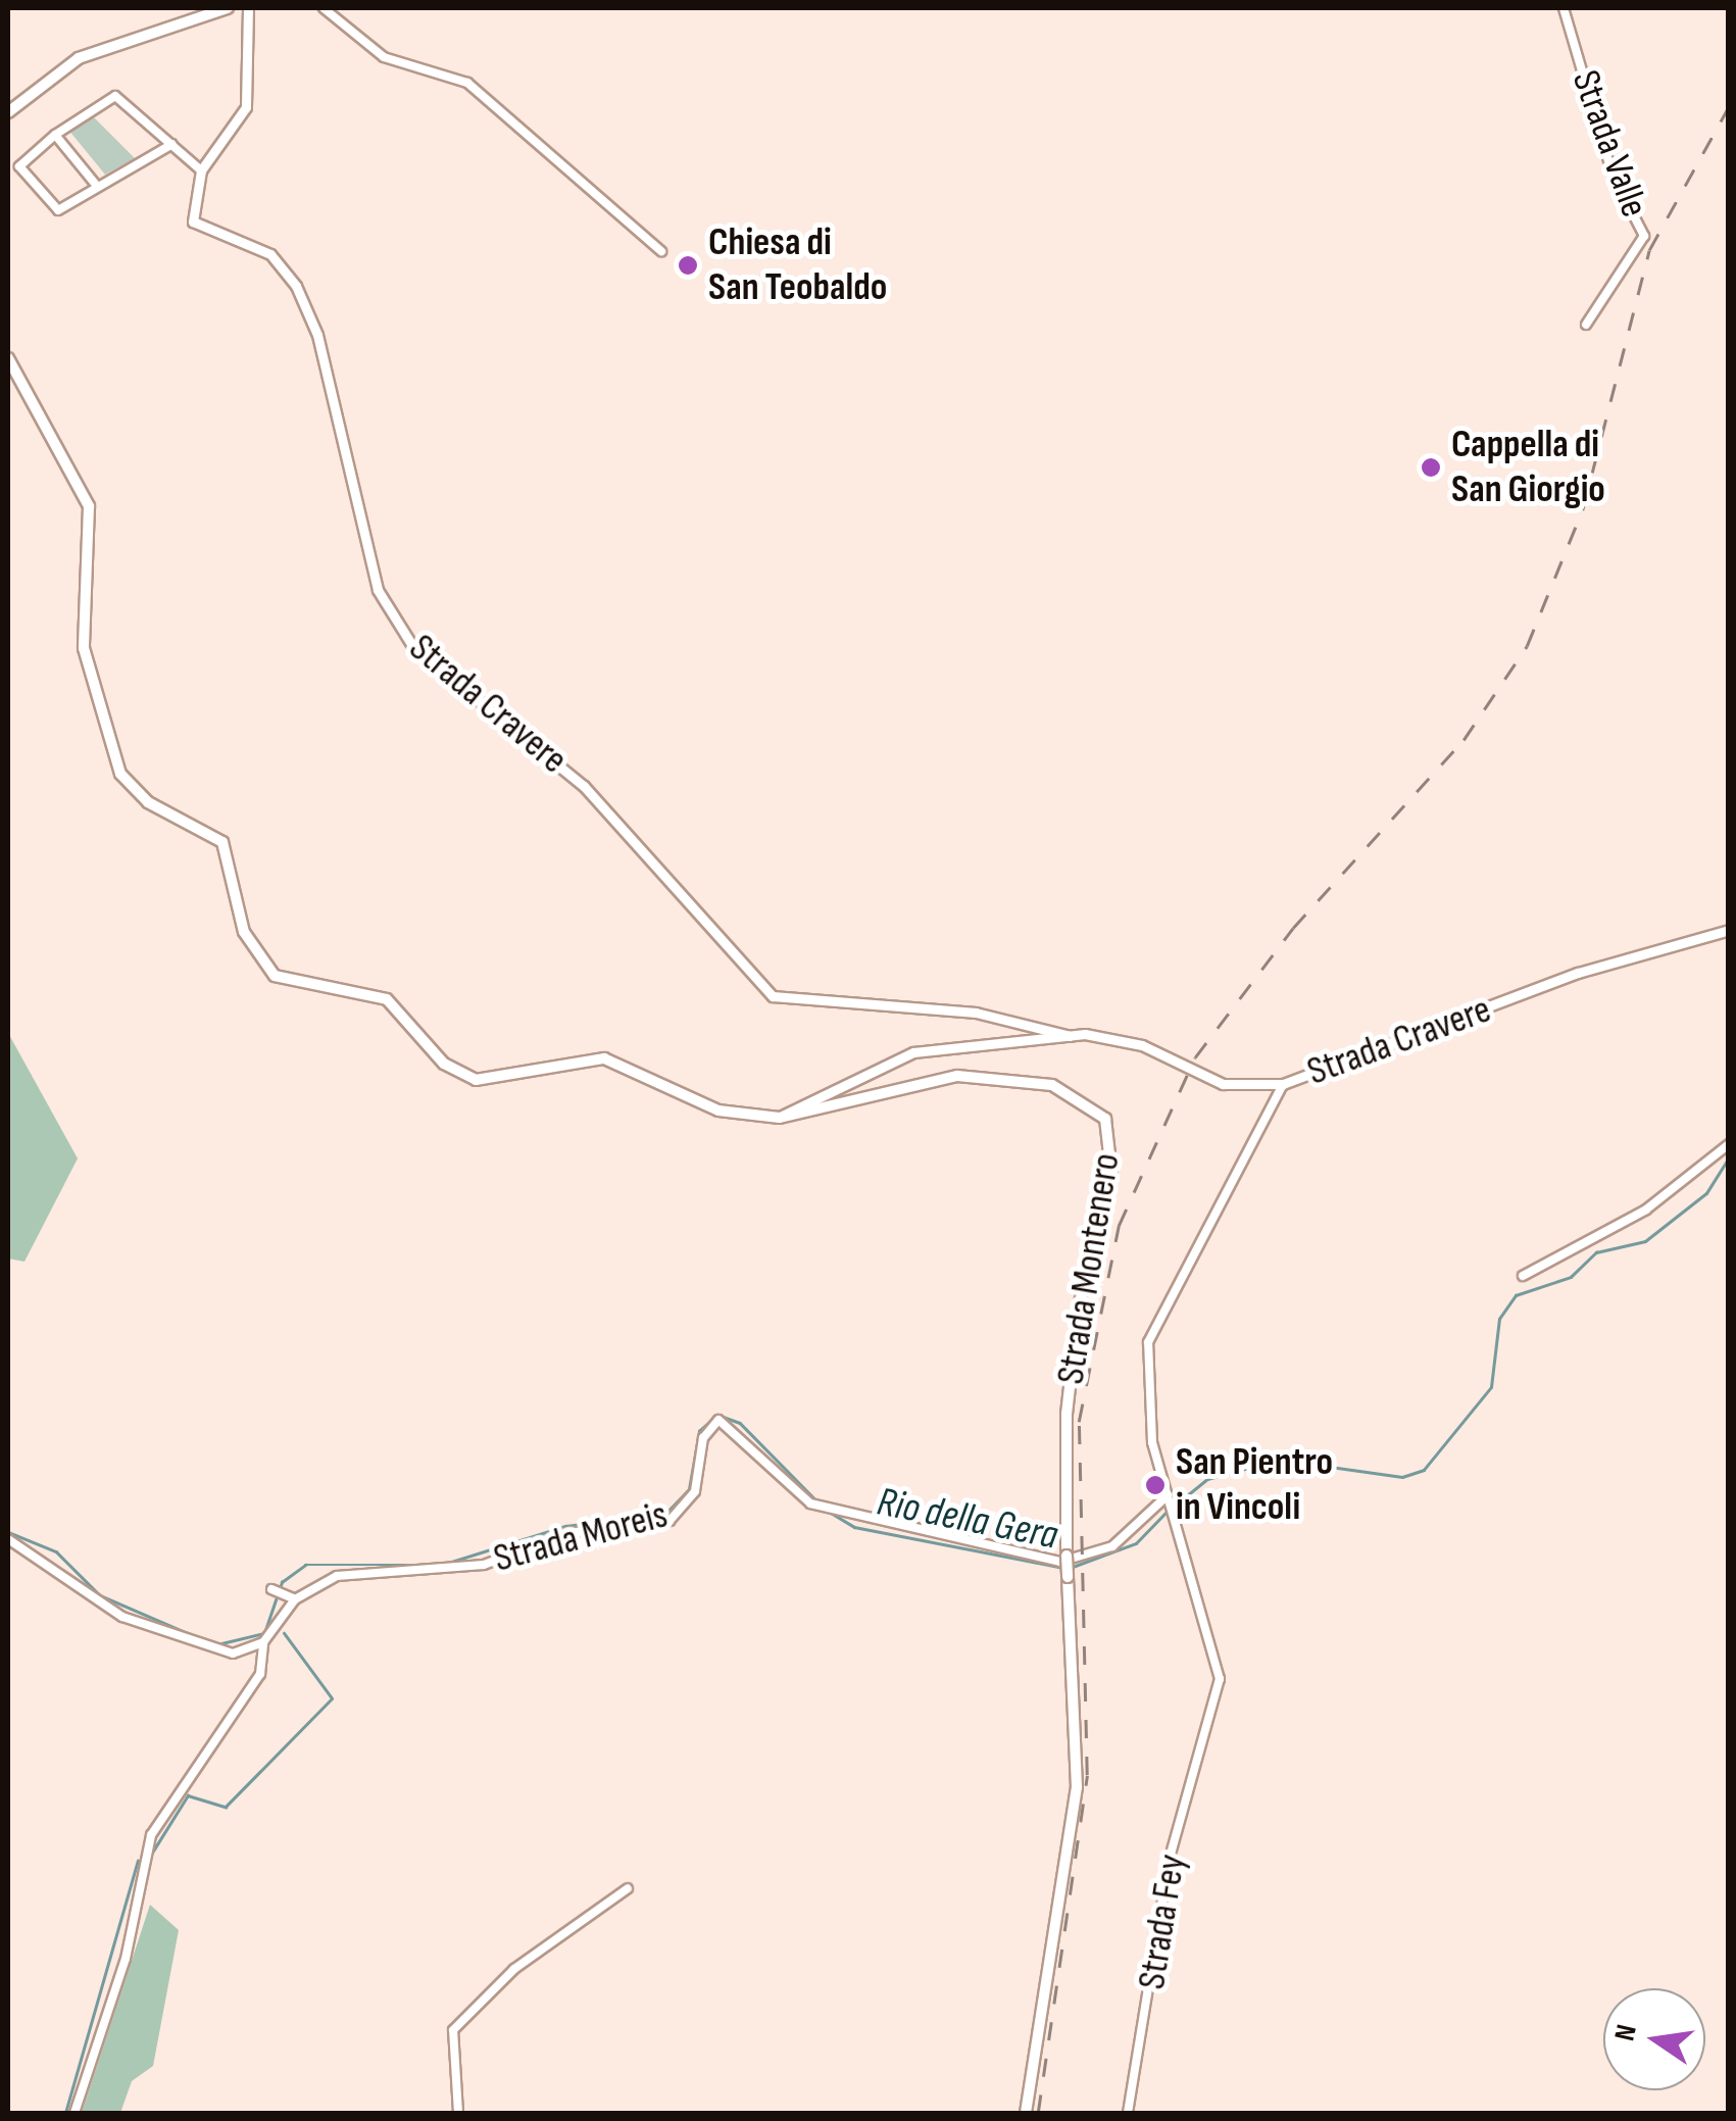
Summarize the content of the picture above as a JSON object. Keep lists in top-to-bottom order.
{
  "streets": {
    "main road": ["Strada Montenero"],
    "street": [
      "Strada Valle",
      "Strada Cravere",
      "Strada Moreis",
      "Strada Fey"
    ]
  },
  "crossings": [
    ["Strada Cravere", "Strada Montenero"],
    ["Strada Moreis", "Strada Fey"]
  ],
  "water": ["Rio della Gera"],
  "places": ["Chiesa di San Teobaldo", "Cappella di San Giorgio", "San Pientro in Vincoli"],
  "north": "left"
}
